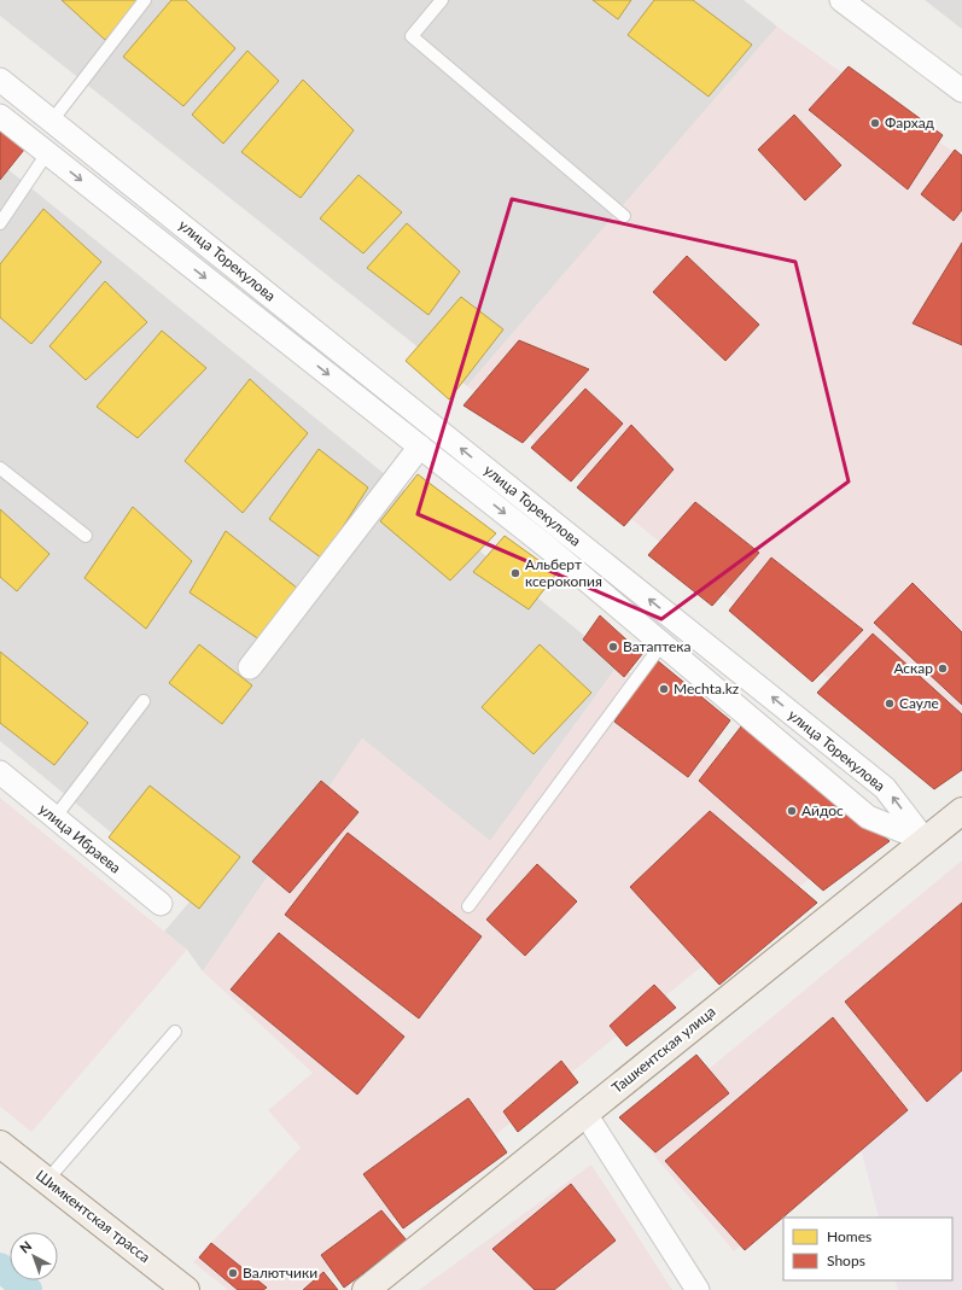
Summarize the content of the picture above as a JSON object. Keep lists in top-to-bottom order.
{
  "streets": {
    "main road": ["Ташкентская улица", "Шимкентская трасса"],
    "street": ["улица Торекулова", "улица Ибраева"]
  },
  "crossings": [
    ["улица Торекулова", "Ташкентская улица"]
  ],
  "places": [
    "Фархад",
    "Альберт ксерокопия",
    "Ватаптека",
    "Аскар",
    "Mechta.kz",
    "Сауле",
    "Айдос",
    "Валютчики"
  ],
  "legend": ["Homes", "Shops"],
  "north": "top left"
}
